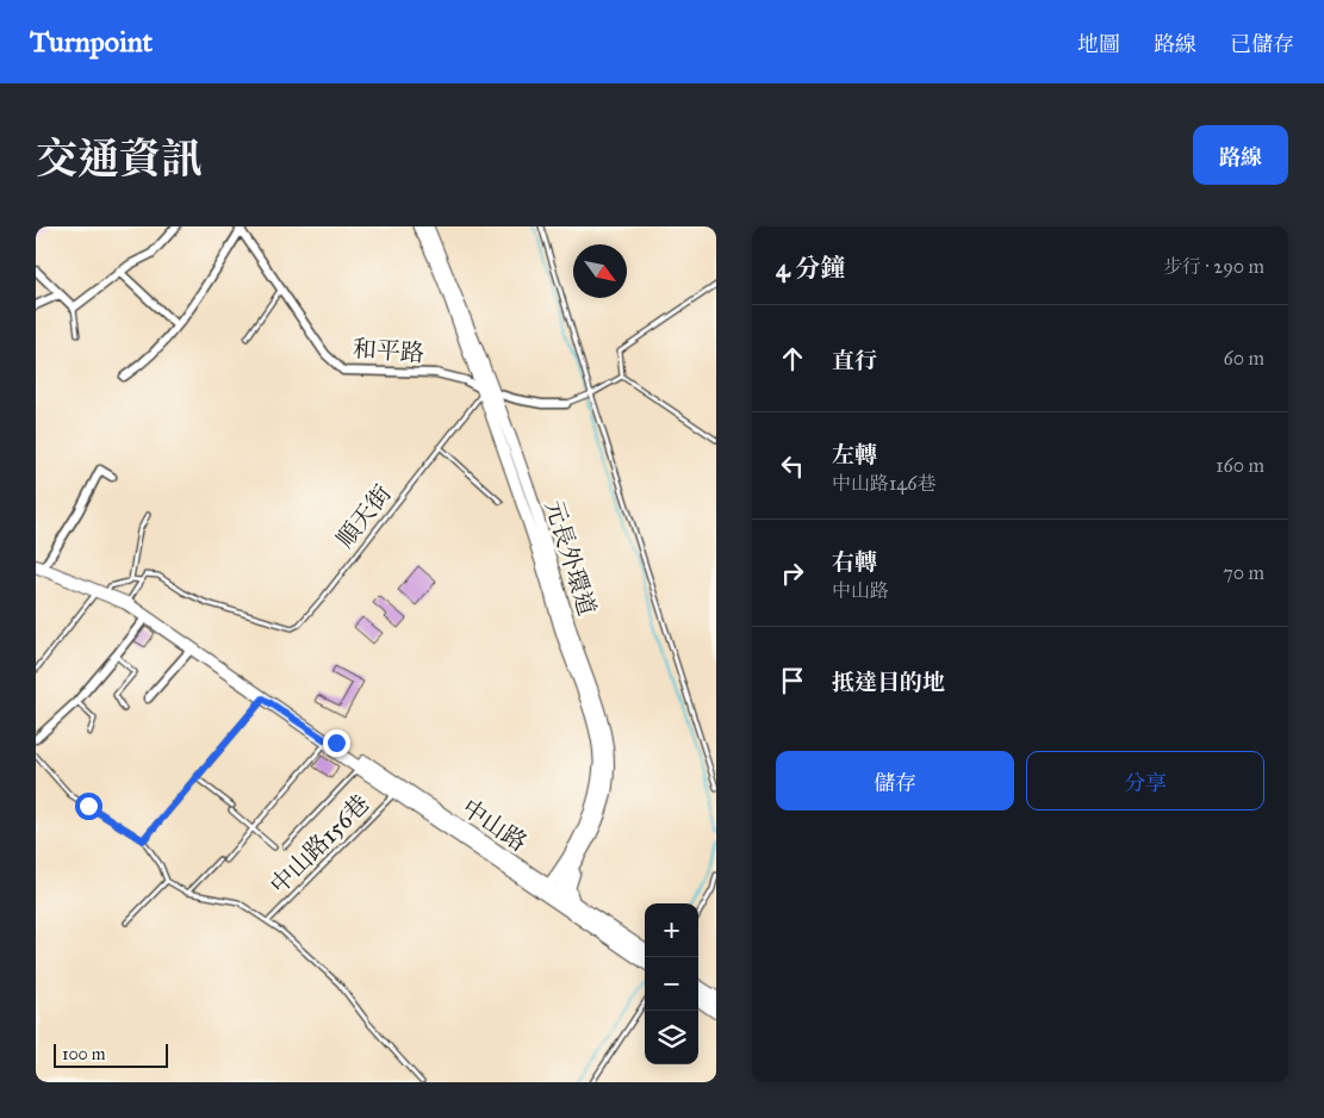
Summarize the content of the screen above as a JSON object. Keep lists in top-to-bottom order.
{
  "streets": {
    "main road": ["中山路"],
    "street": ["和平路", "元長外環道"],
    "lane": ["順天街", "中山路156巷"]
  },
  "crossings": [
    ["和平路", "順天街"],
    ["和平路", "元長外環道"],
    ["順天街", "元長外環道"],
    ["元長外環道", "中山路"],
    ["中山路", "中山路156巷"]
  ],
  "scale_bar": "100 m",
  "north": "bottom right",
  "page": {
    "header": "Turnpoint",
    "nav": ["地圖", "路線", "已儲存"],
    "title": "交通資訊",
    "buttons": [
      "路線",
      ["儲存", "分享"]
    ],
    "heading": ["4 分鐘", "步行 · 290 m"],
    "list": [
      ["直行", "60 m"],
      ["左轉", "中山路146巷", "160 m"],
      ["右轉", "中山路", "70 m"],
      "抵達目的地"
    ],
    "map_buttons": ["+", "−"],
    "scale": "100 m"
  }
}
